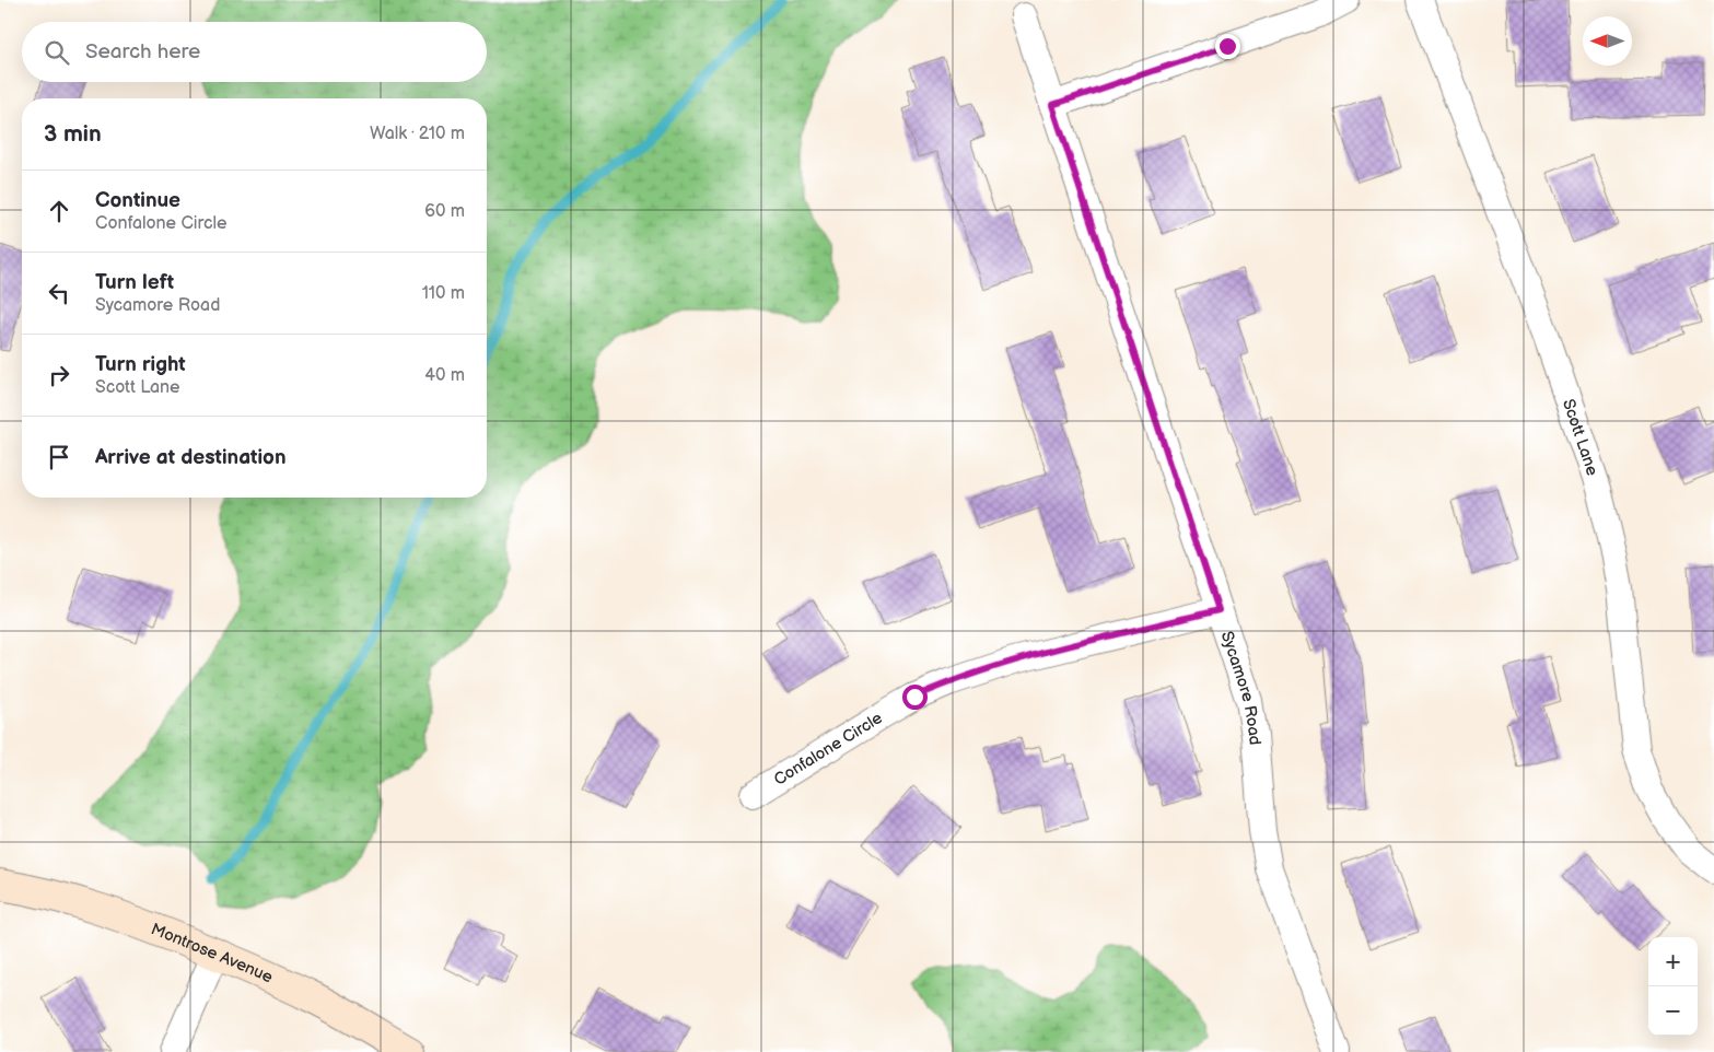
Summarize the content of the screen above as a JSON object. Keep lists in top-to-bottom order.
{
  "streets": {
    "main road": ["Montrose Avenue"],
    "street": ["Scott Lane", "Sycamore Road", "Confalone Circle"]
  },
  "crossings": [
    ["Sycamore Road", "Confalone Circle"]
  ],
  "north": "left",
  "page": {
    "search": "Search here",
    "heading": ["3 min", "Walk · 210 m"],
    "list": [
      ["Continue", "Confalone Circle", "60 m"],
      ["Turn left", "Sycamore Road", "110 m"],
      ["Turn right", "Scott Lane", "40 m"],
      "Arrive at destination"
    ],
    "map_buttons": ["+", "−"]
  }
}
